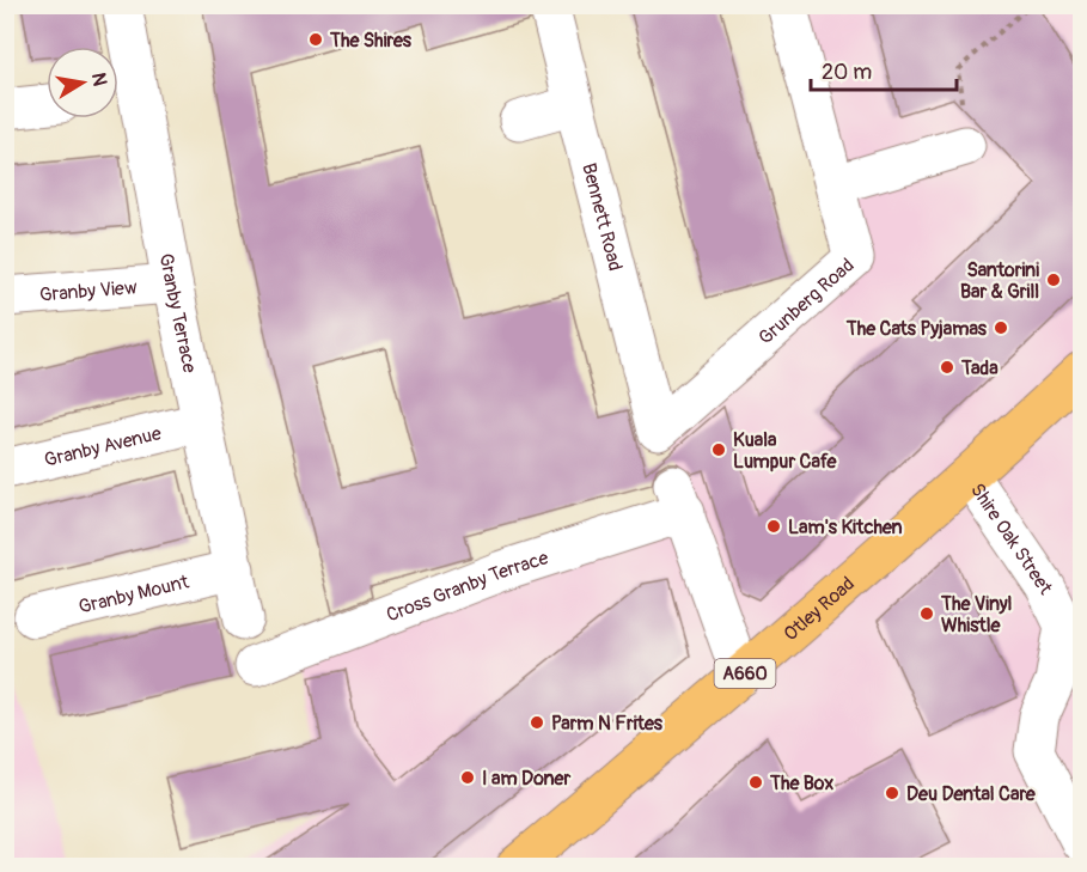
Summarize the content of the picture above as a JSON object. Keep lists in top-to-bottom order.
{
  "streets": {
    "highway": ["Otley Road", "A660"],
    "street": [
      "Bennett Road",
      "Granby View",
      "Grunberg Road",
      "Granby Terrace",
      "Granby Avenue",
      "Shire Oak Street",
      "Cross Granby Terrace",
      "Granby Mount"
    ]
  },
  "crossings": [
    ["Bennett Road", "Grunberg Road"],
    ["Granby View", "Granby Terrace"],
    ["Granby Terrace", "Granby Avenue"],
    ["Granby Terrace", "Cross Granby Terrace"],
    ["Granby Terrace", "Granby Mount"],
    ["Shire Oak Street", "Otley Road"],
    ["Cross Granby Terrace", "Otley Road"]
  ],
  "places": [
    "The Shires",
    "Santorini Bar & Grill",
    "The Cats Pyjamas",
    "Tada",
    "Kuala Lumpur Cafe",
    "Lam's Kitchen",
    "The Vinyl Whistle",
    "Parm N Frites",
    "I am Doner",
    "The Box",
    "Deu Dental Care"
  ],
  "scale_bar": "20 m",
  "north": "right"
}
